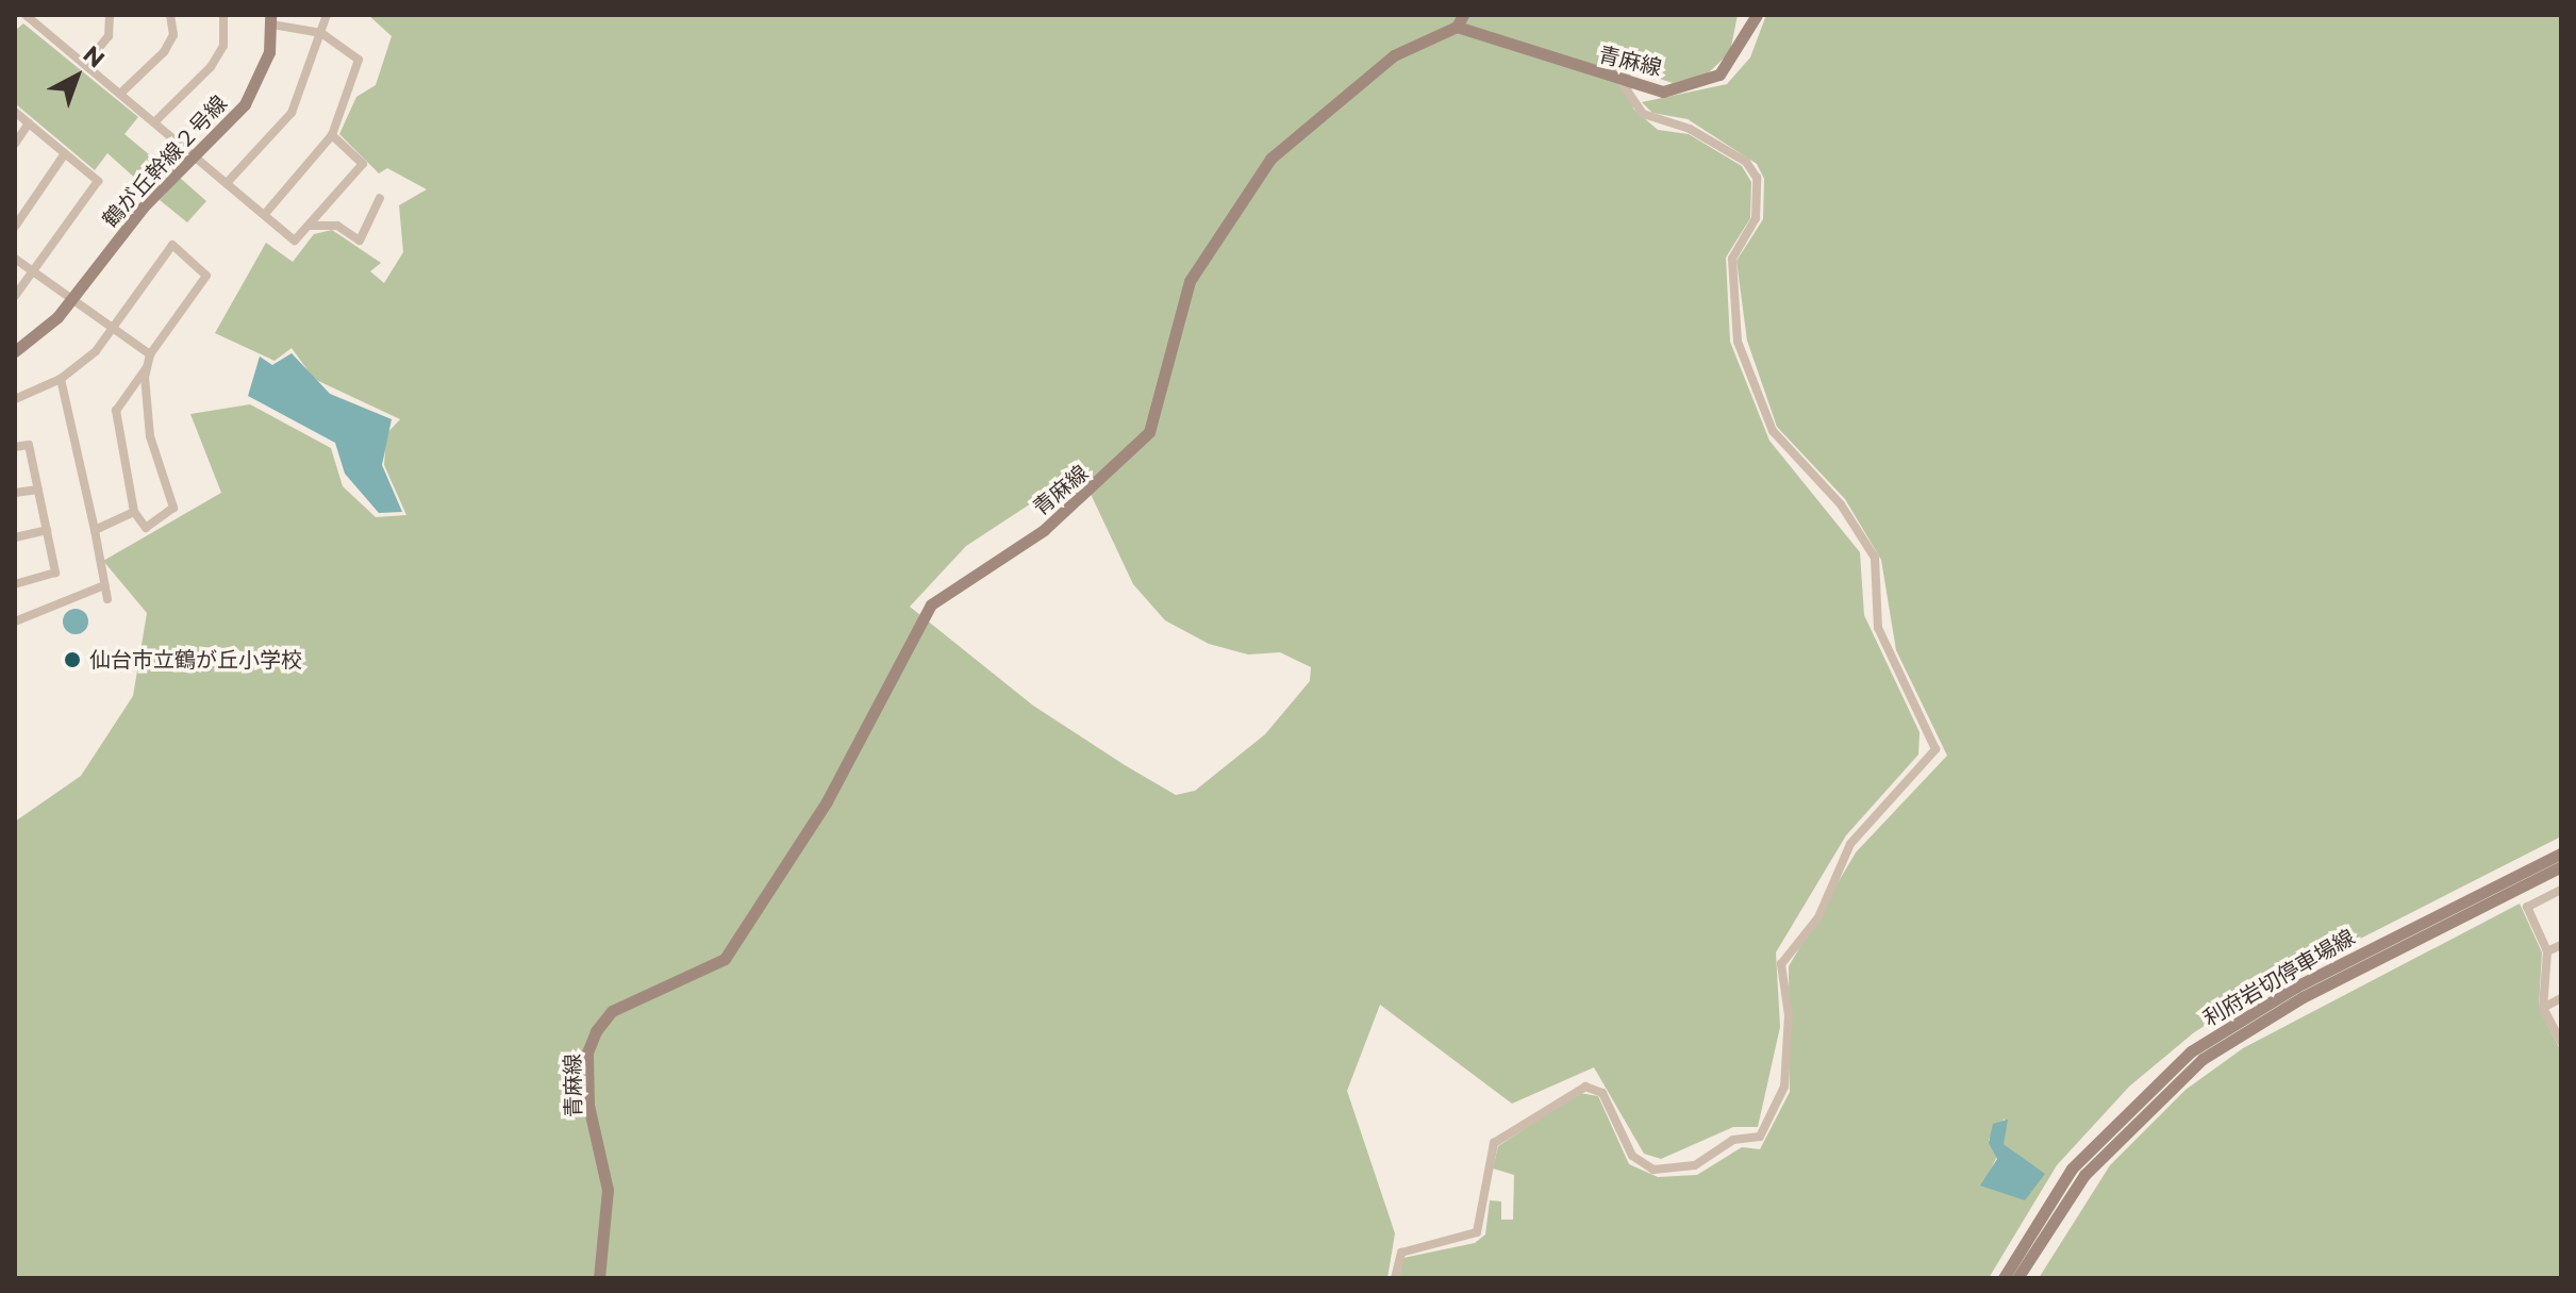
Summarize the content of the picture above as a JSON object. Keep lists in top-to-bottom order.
{
  "streets": {
    "street": ["青麻線", "鶴が丘幹線２号線", "利府岩切停車場線"]
  },
  "places": ["仙台市立鶴が丘小学校"],
  "north": "top right"
}
